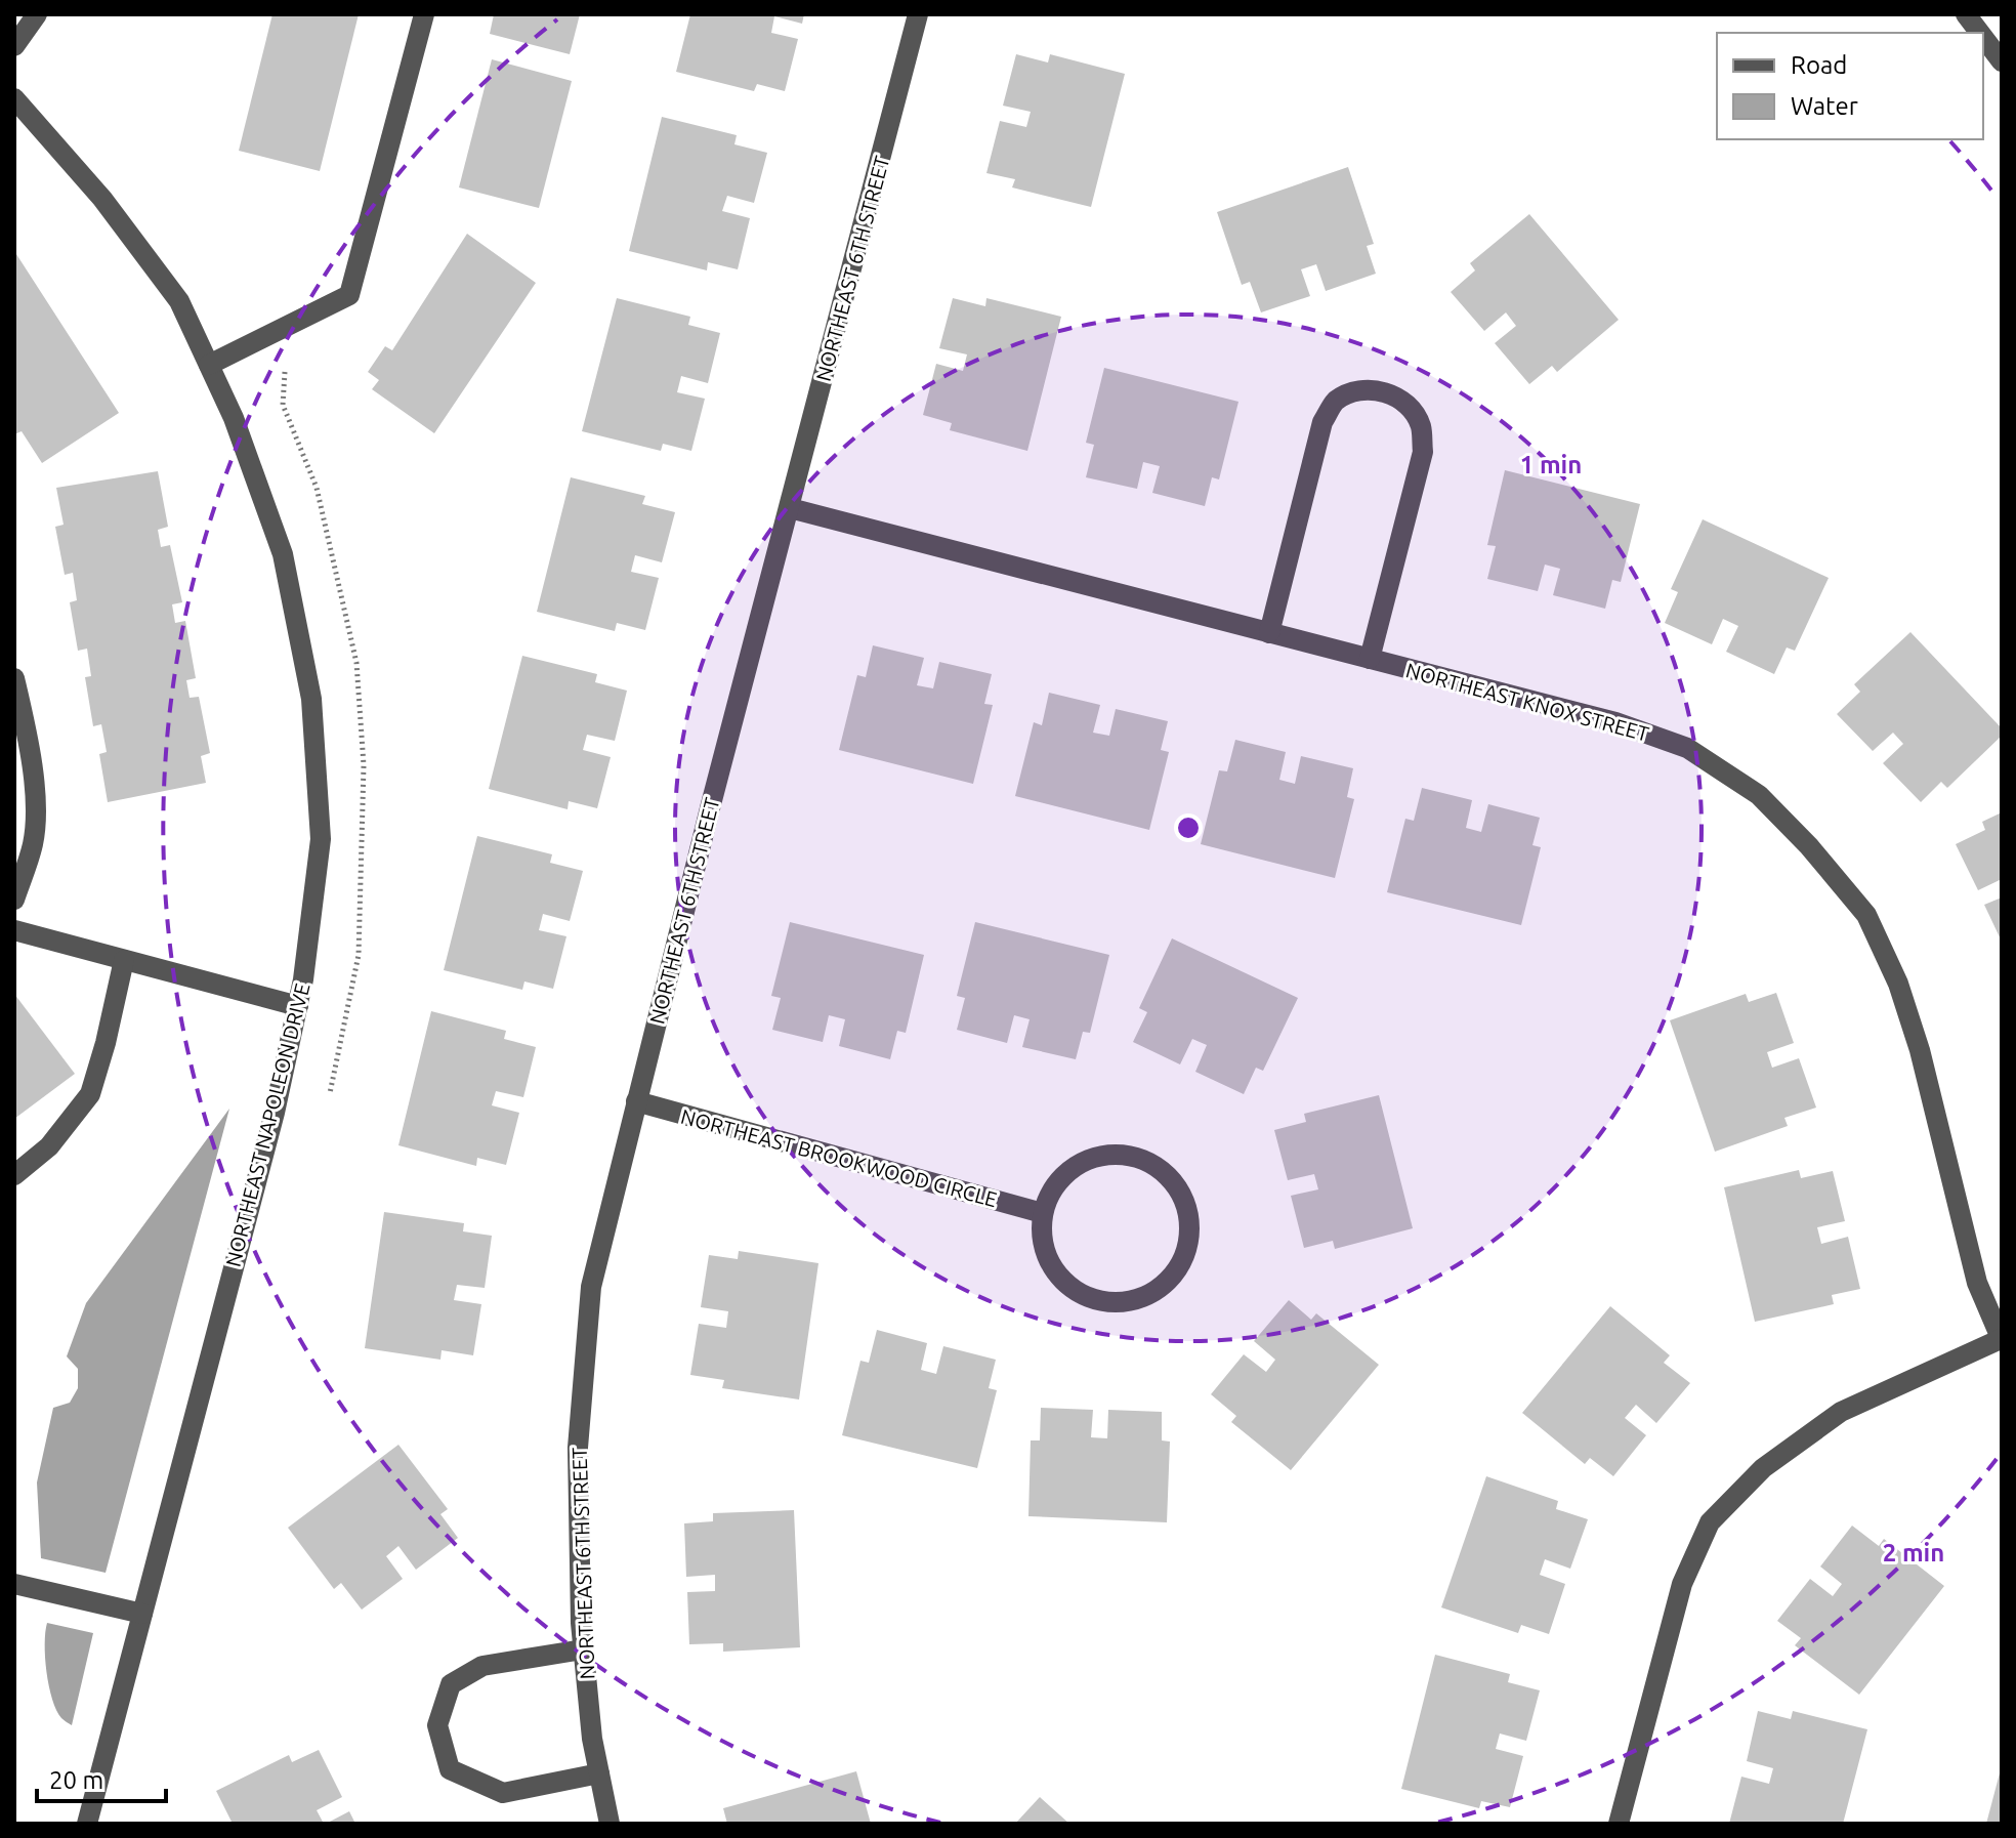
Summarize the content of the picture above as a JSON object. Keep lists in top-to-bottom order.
{
  "streets": {
    "street": [
      "NORTHEAST 6TH STREET",
      "NORTHEAST KNOX STREET",
      "NORTHEAST NAPOLEON DRIVE",
      "NORTHEAST BROOKWOOD CIRCLE"
    ]
  },
  "crossings": [
    ["NORTHEAST 6TH STREET", "NORTHEAST KNOX STREET"],
    ["NORTHEAST 6TH STREET", "NORTHEAST BROOKWOOD CIRCLE"]
  ],
  "legend": ["Road", "Water"],
  "scale_bar": "20 m",
  "rings": ["1 min", "2 min"]
}
